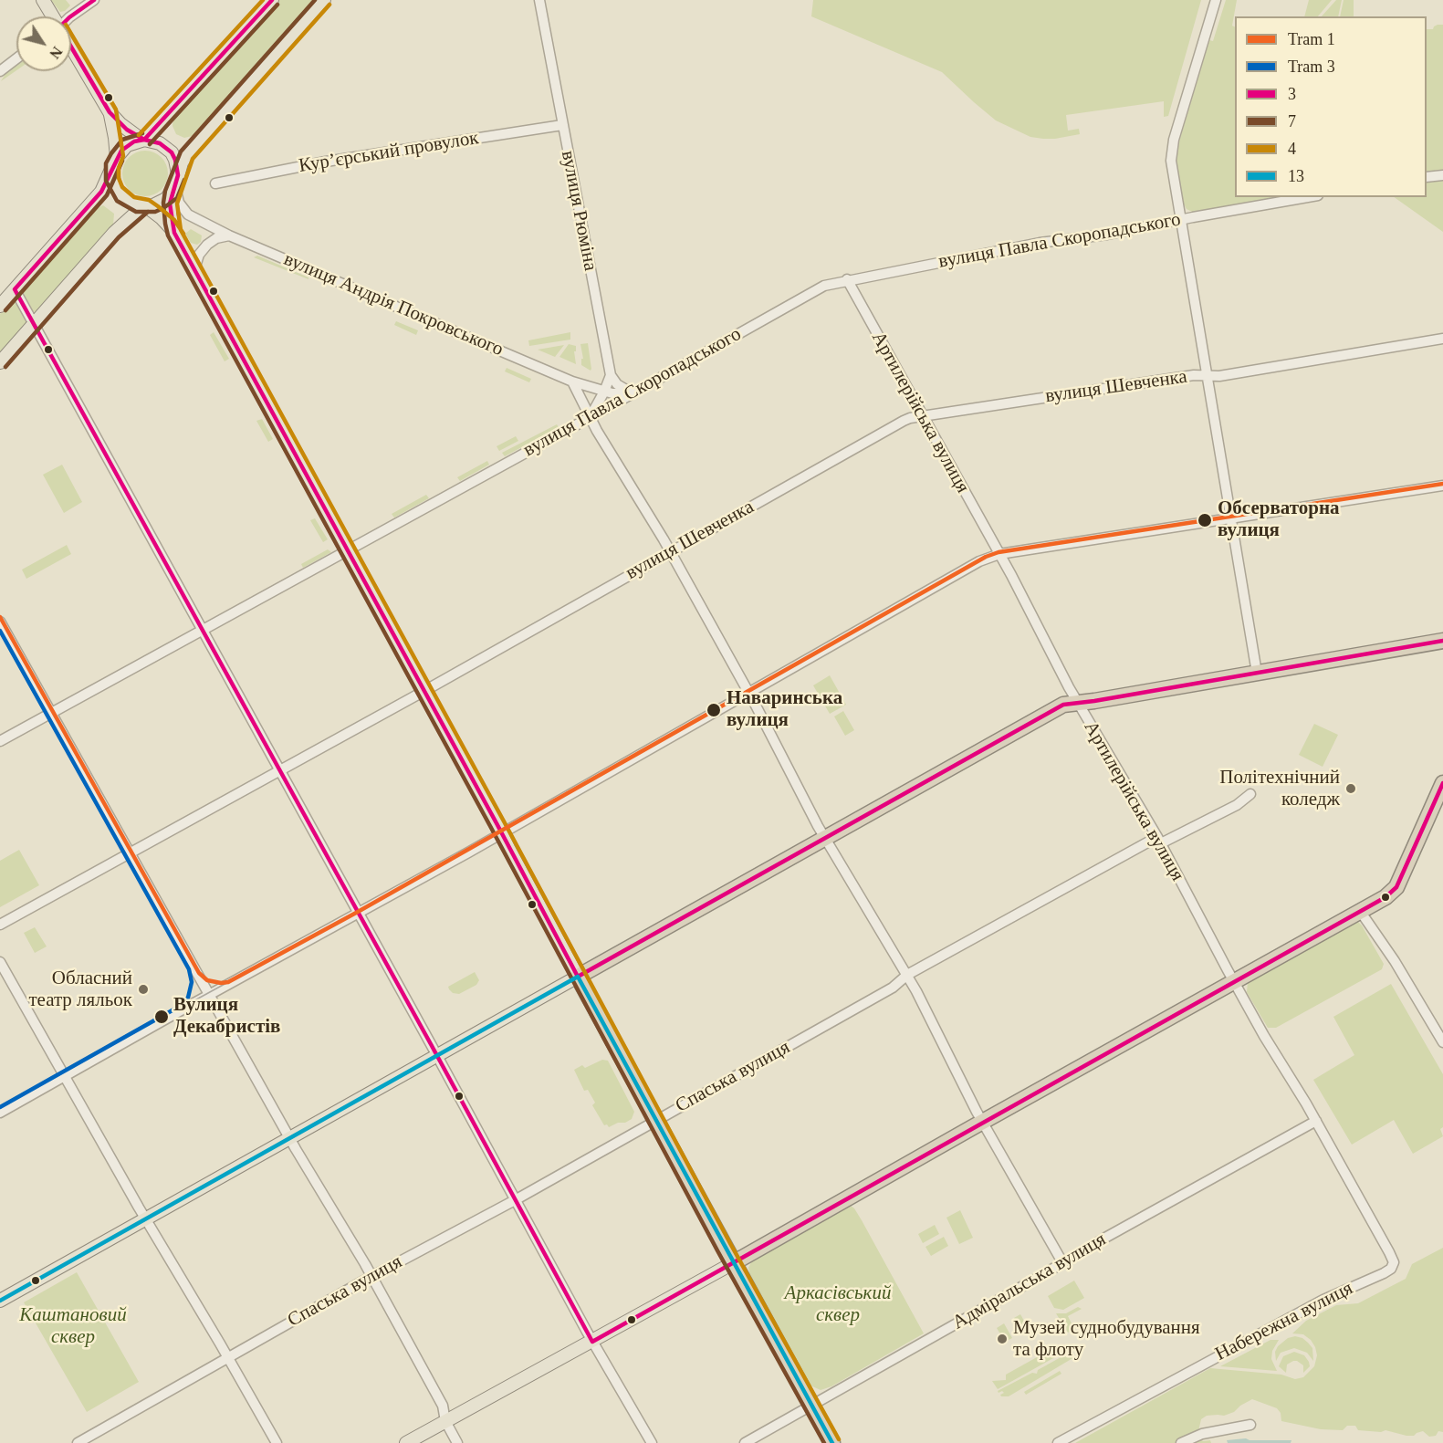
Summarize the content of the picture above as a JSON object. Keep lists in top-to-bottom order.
{
  "streets": {
    "street": [
      "Курʼєрський провулок",
      "вулиця Рюміна",
      "вулиця Павла Скоропадського",
      "вулиця Андрія Покровського",
      "вулиця Шевченка",
      "Артилерійська вулиця",
      "Спаська вулиця",
      "Адміральська вулиця",
      "Набережна вулиця"
    ]
  },
  "crossings": [
    ["Курʼєрський провулок", "вулиця Рюміна"],
    ["вулиця Павла Скоропадського", "вулиця Андрія Покровського"],
    ["вулиця Павла Скоропадського", "Артилерійська вулиця"],
    ["вулиця Шевченка", "Артилерійська вулиця"],
    ["Артилерійська вулиця", "Спаська вулиця"],
    ["Артилерійська вулиця", "Адміральська вулиця"],
    ["Артилерійська вулиця", "Набережна вулиця"]
  ],
  "parks": ["Аркасівський сквер", "Каштановий сквер"],
  "places": [
    "Обсерваторна вулиця",
    "Наваринська вулиця",
    "Політехнічний коледж",
    "Обласний театр ляльок",
    "Вулиця Декабристів",
    "Музей суднобудування та флоту"
  ],
  "lines": [
    "transit line 3",
    "transit line 7",
    "transit line 4",
    "tram line 1",
    "tram line 3",
    "transit line 13"
  ],
  "legend": [
    "Tram 1",
    "Tram 3",
    "3",
    "7",
    "4",
    "13"
  ],
  "north": "bottom right"
}
